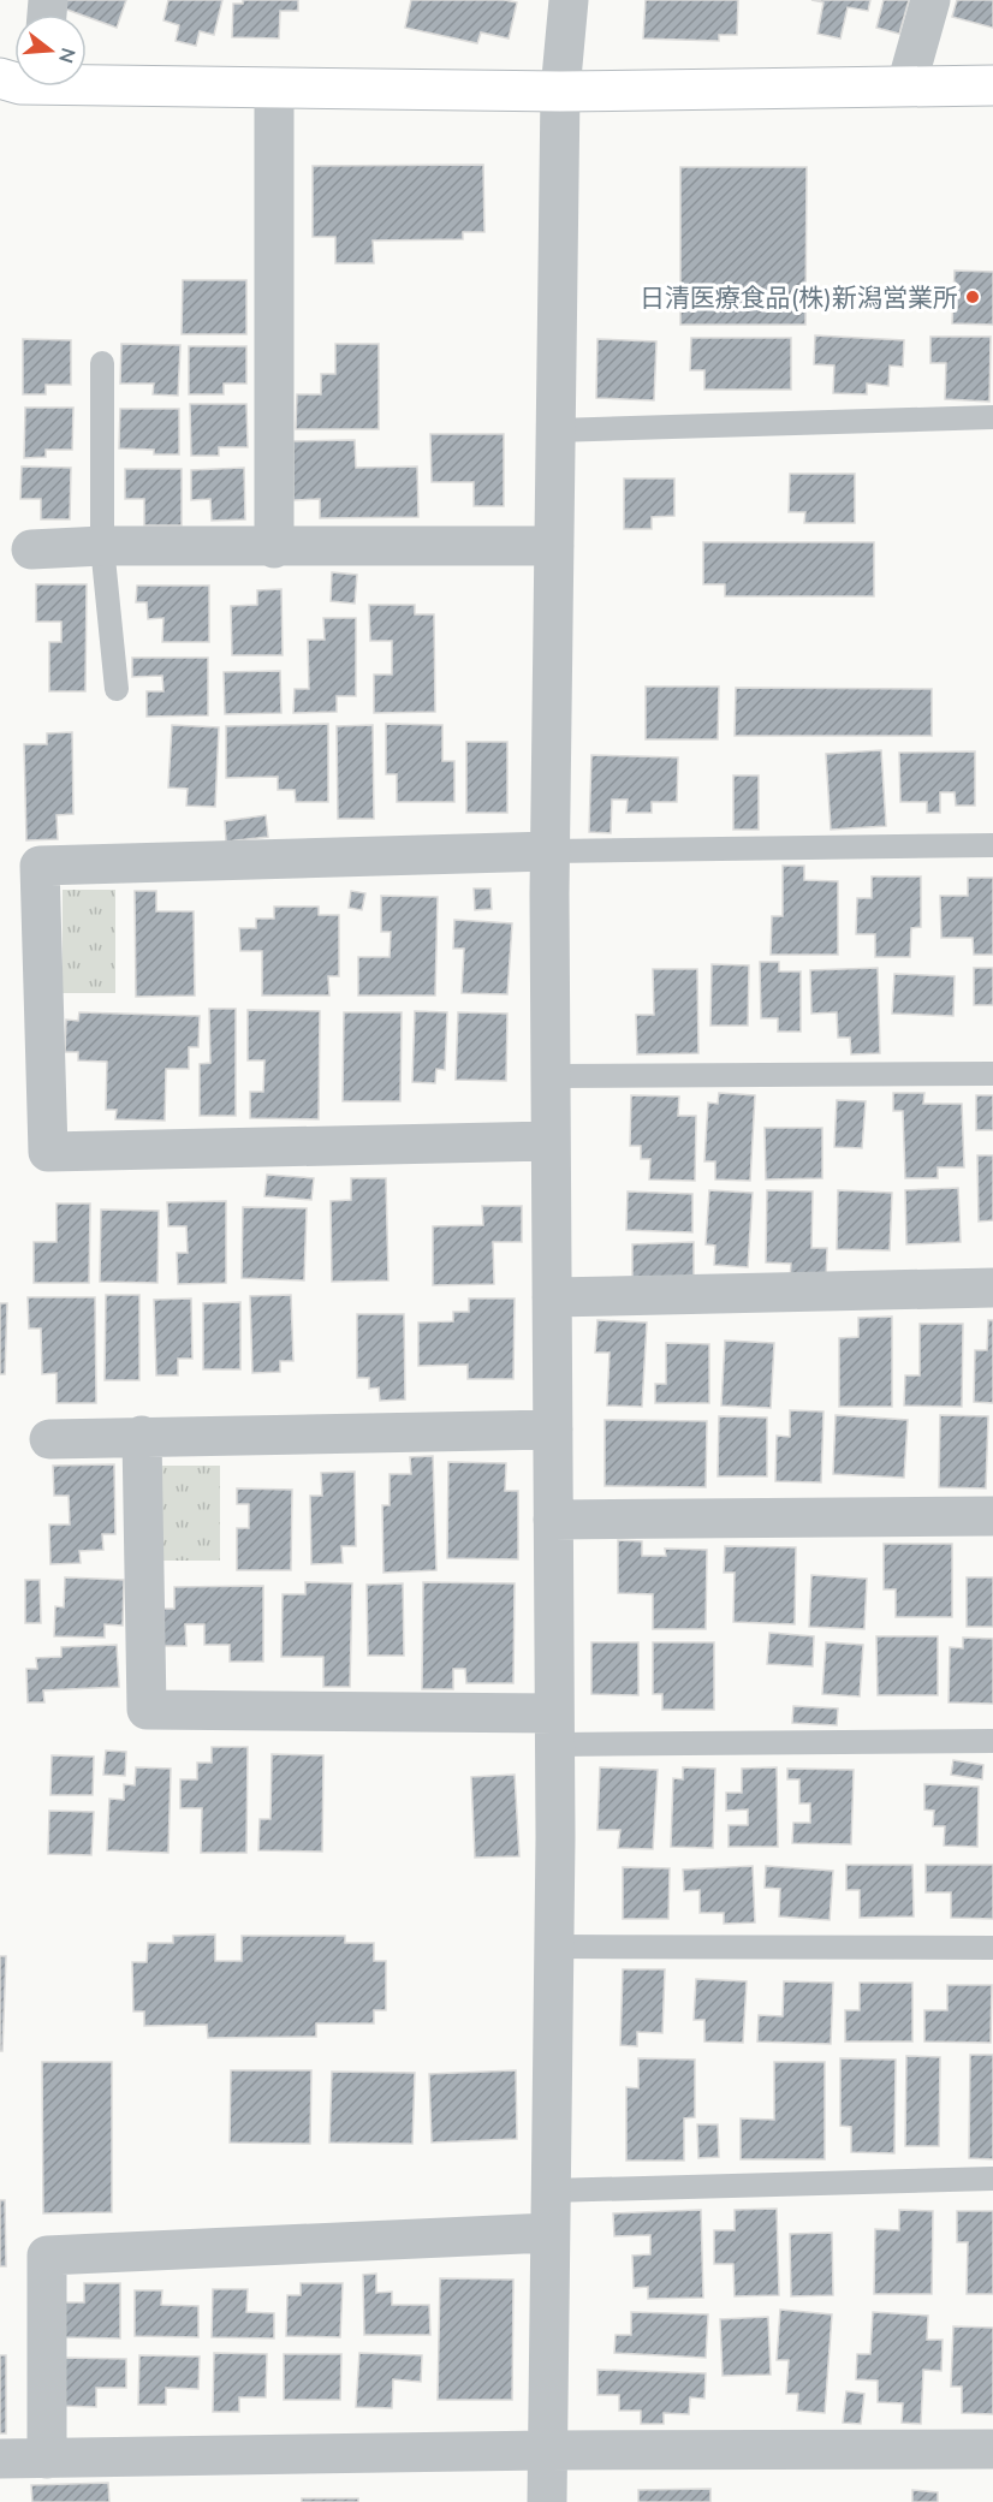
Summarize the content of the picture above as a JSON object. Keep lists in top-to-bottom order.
{
  "places": ["日清医療食品(株)新潟営業所"],
  "north": "right"
}
